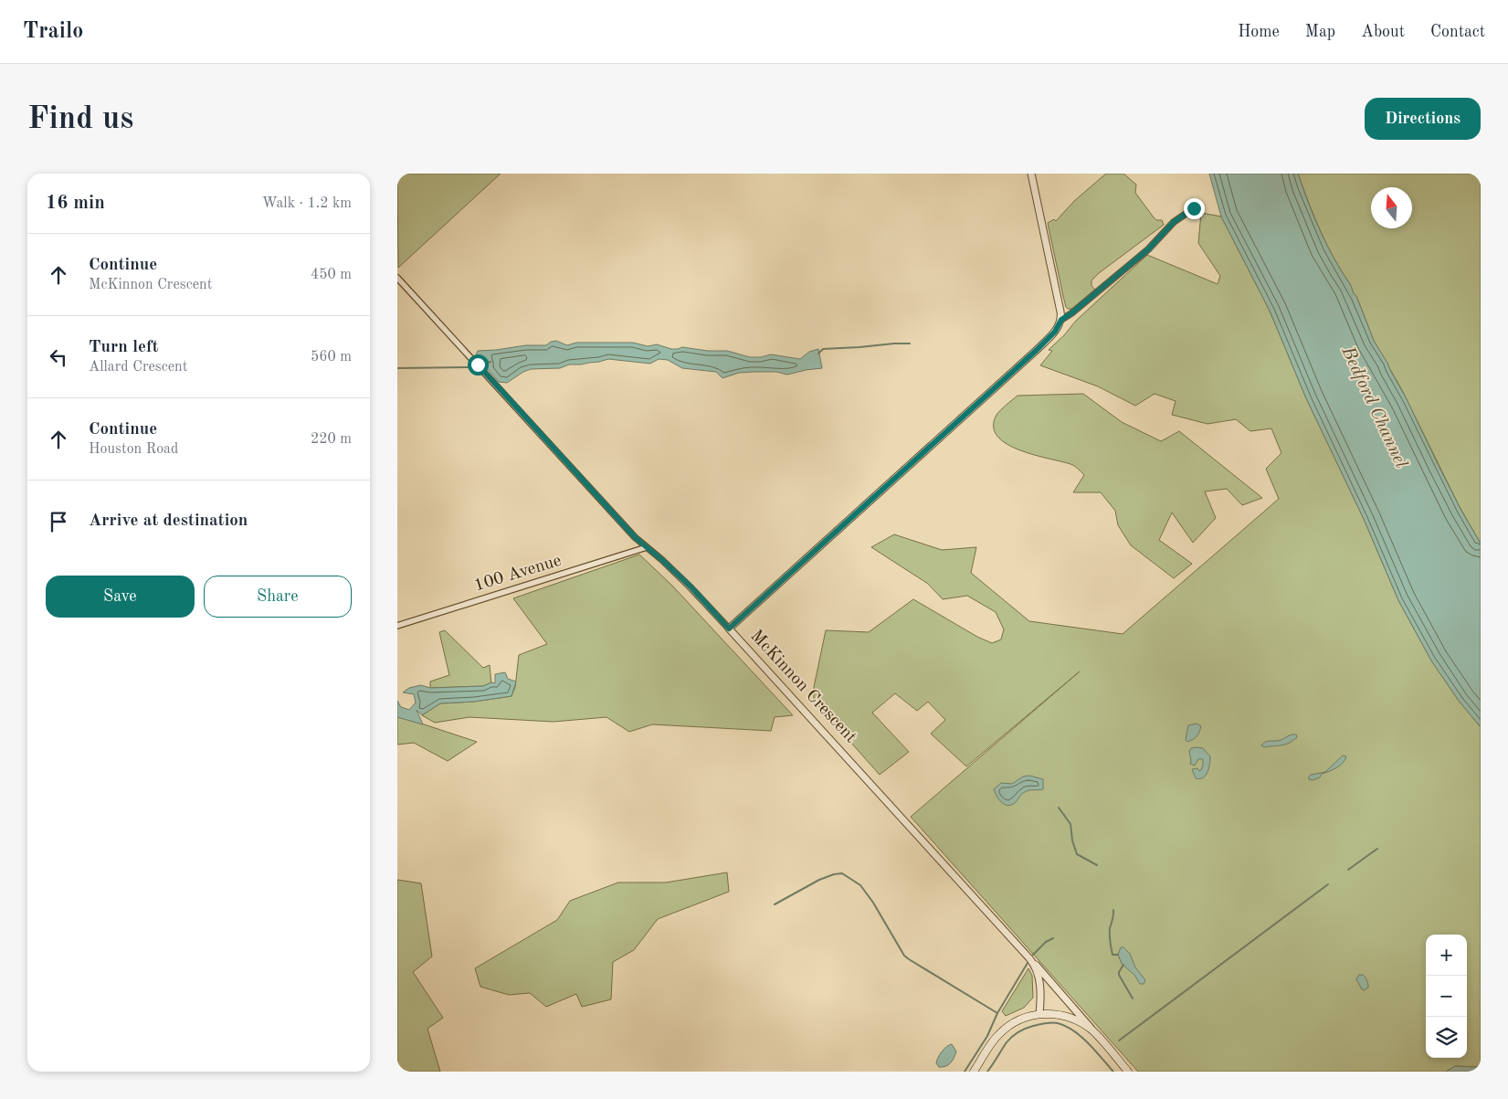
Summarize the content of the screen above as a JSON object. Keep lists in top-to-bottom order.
{
  "streets": {
    "street": ["100 Avenue", "McKinnon Crescent"]
  },
  "crossings": [
    ["100 Avenue", "McKinnon Crescent"]
  ],
  "water": ["Bedford Channel"],
  "north": "top",
  "page": {
    "header": "Trailo",
    "nav": [
      "Home",
      "Map",
      "About",
      "Contact"
    ],
    "buttons": [
      "Directions",
      ["Save", "Share"]
    ],
    "title": "Find us",
    "heading": ["16 min", "Walk · 1.2 km"],
    "list": [
      ["Continue", "McKinnon Crescent", "450 m"],
      ["Turn left", "Allard Crescent", "560 m"],
      ["Continue", "Houston Road", "220 m"],
      "Arrive at destination"
    ],
    "map_buttons": ["+", "−"]
  }
}
